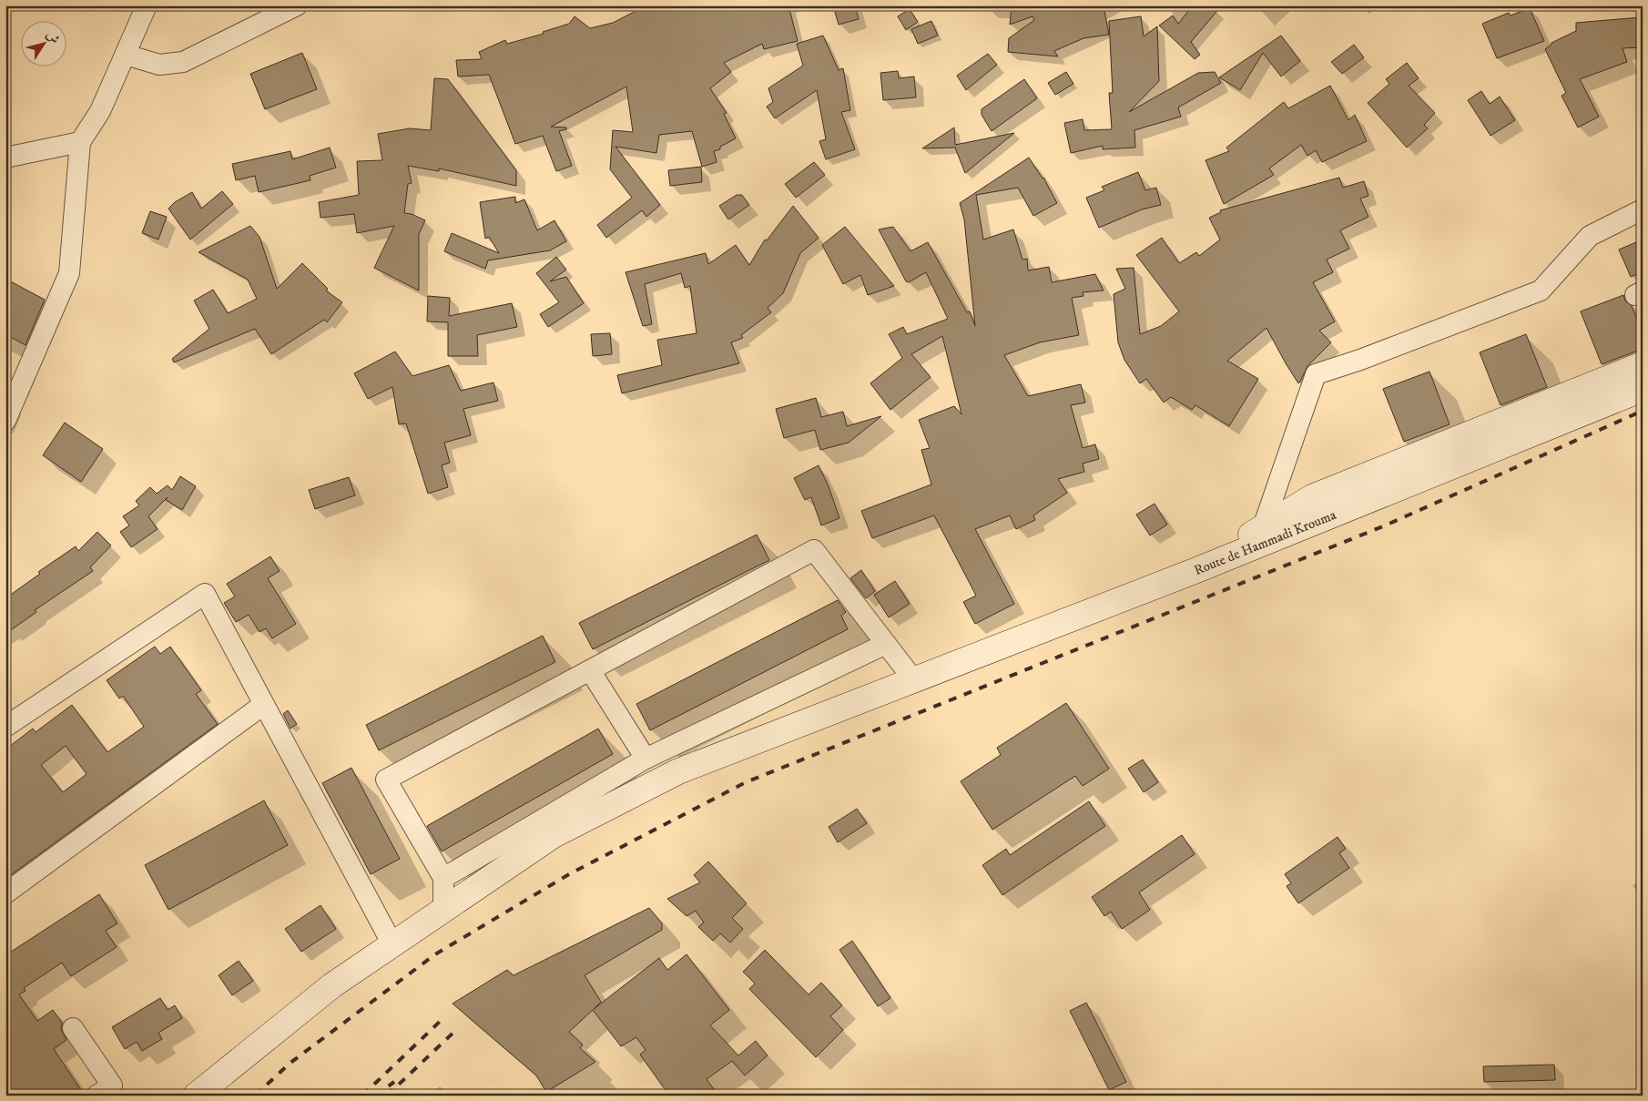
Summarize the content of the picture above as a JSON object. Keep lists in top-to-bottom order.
{
  "streets": {
    "street": ["Route de Hammadi Krouma"]
  },
  "north": "top right"
}
